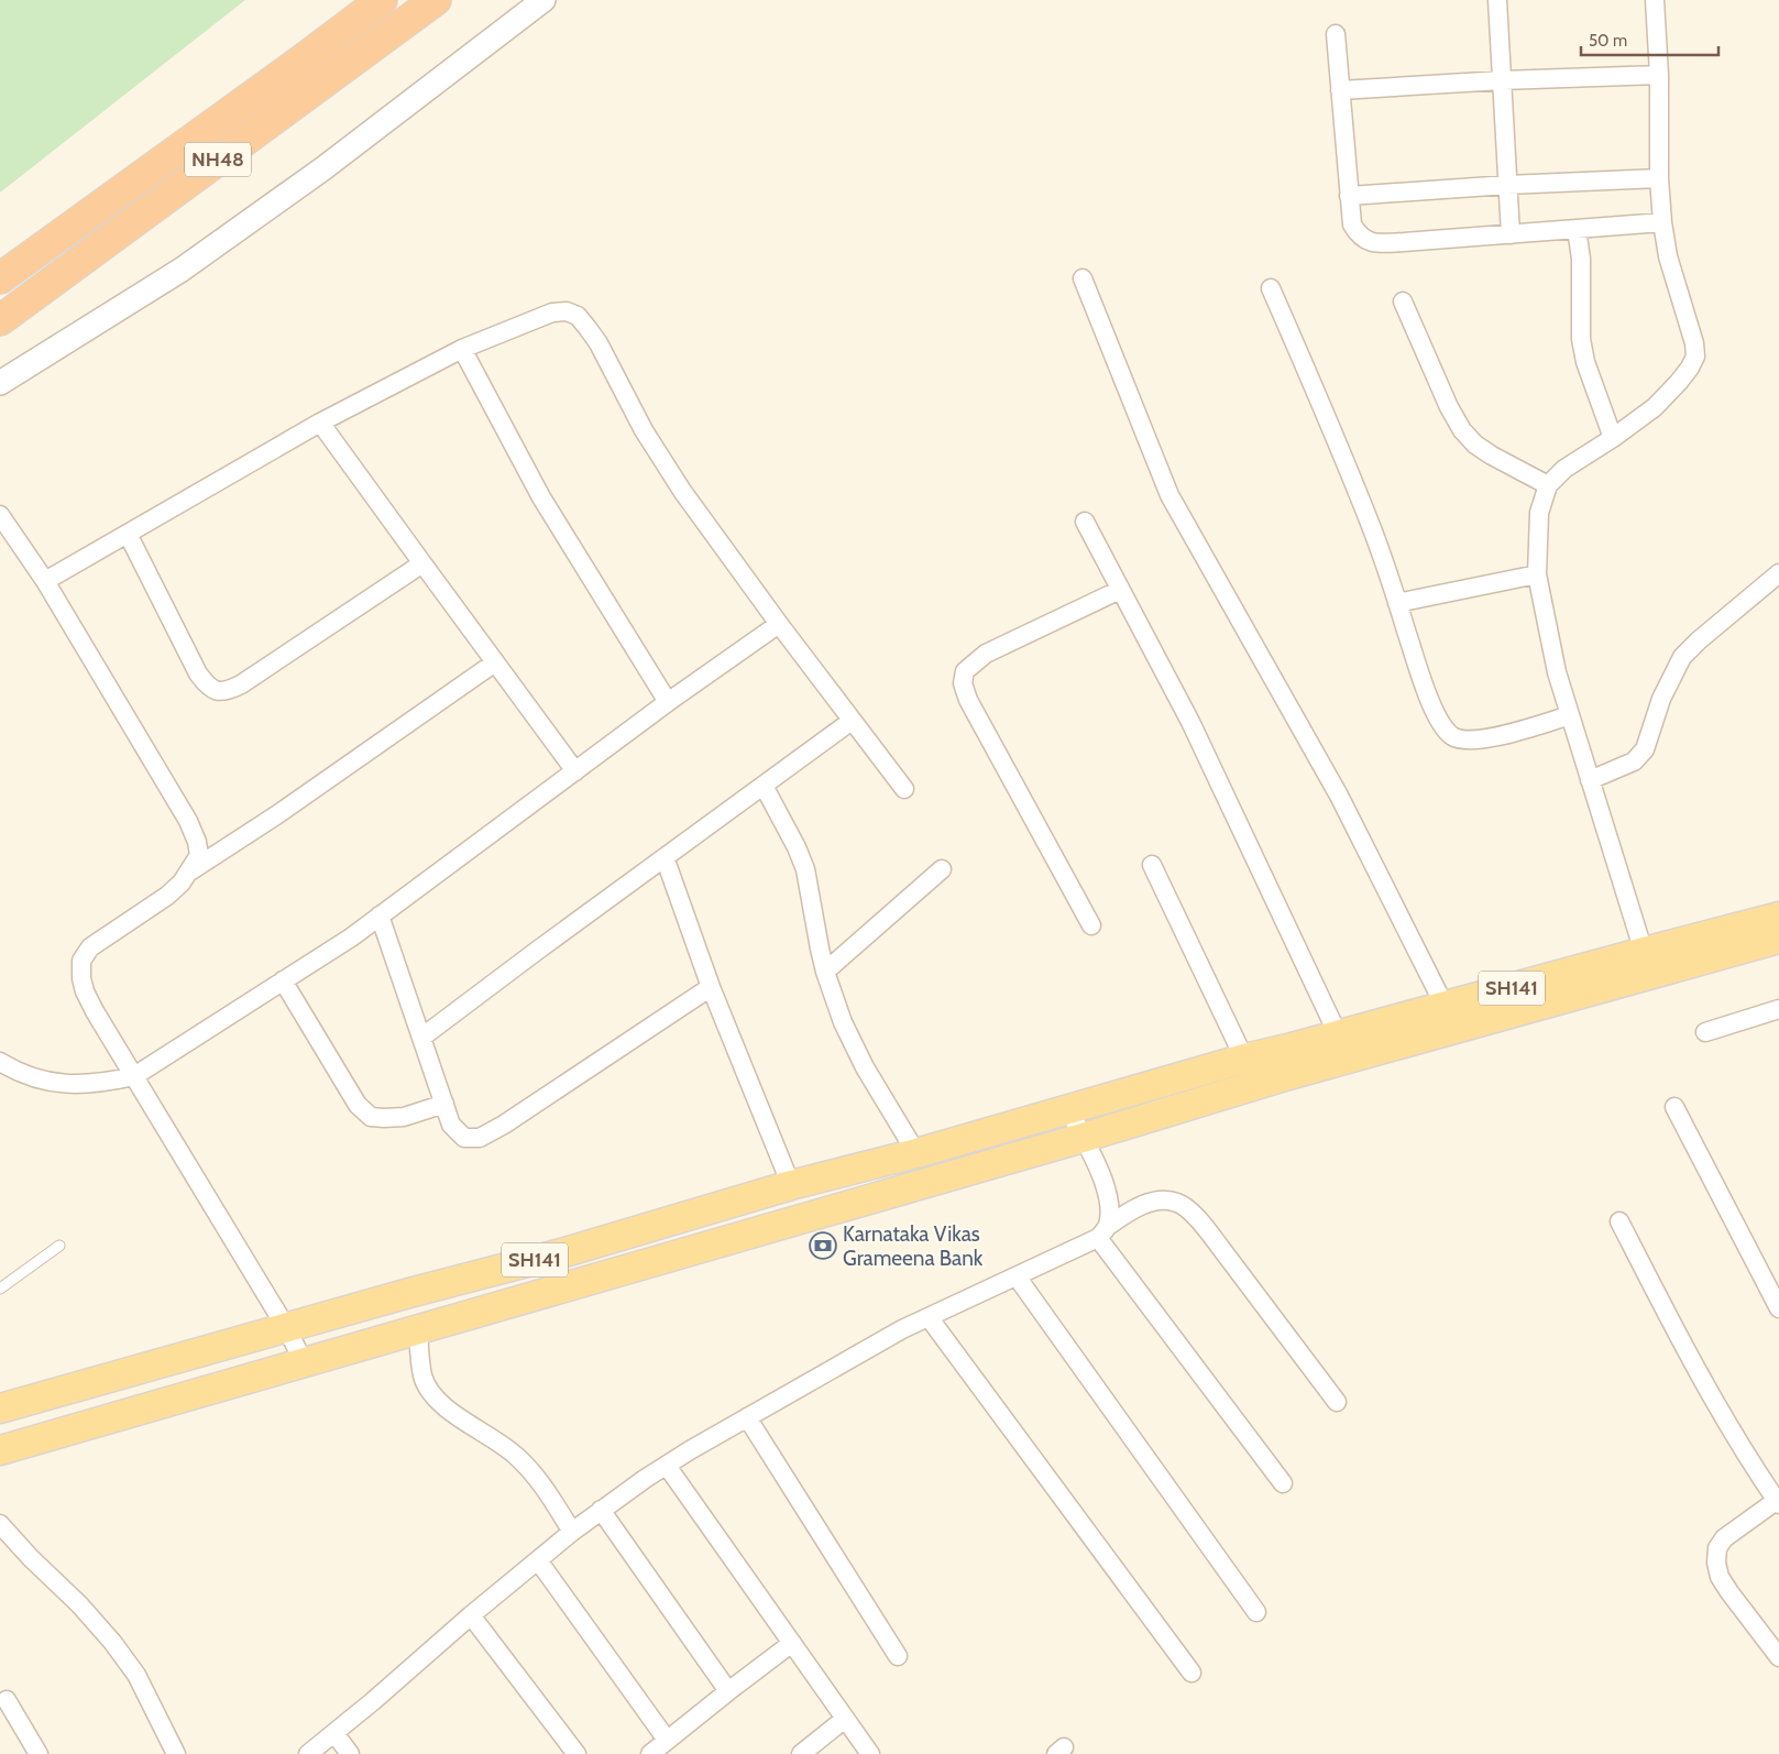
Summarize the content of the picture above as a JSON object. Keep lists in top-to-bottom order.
{
  "streets": {
    "highway": ["NH48"],
    "main road": ["SH141"]
  },
  "places": {
    "bank": ["Karnataka Vikas Grameena Bank"]
  },
  "scale_bar": "50 m"
}
